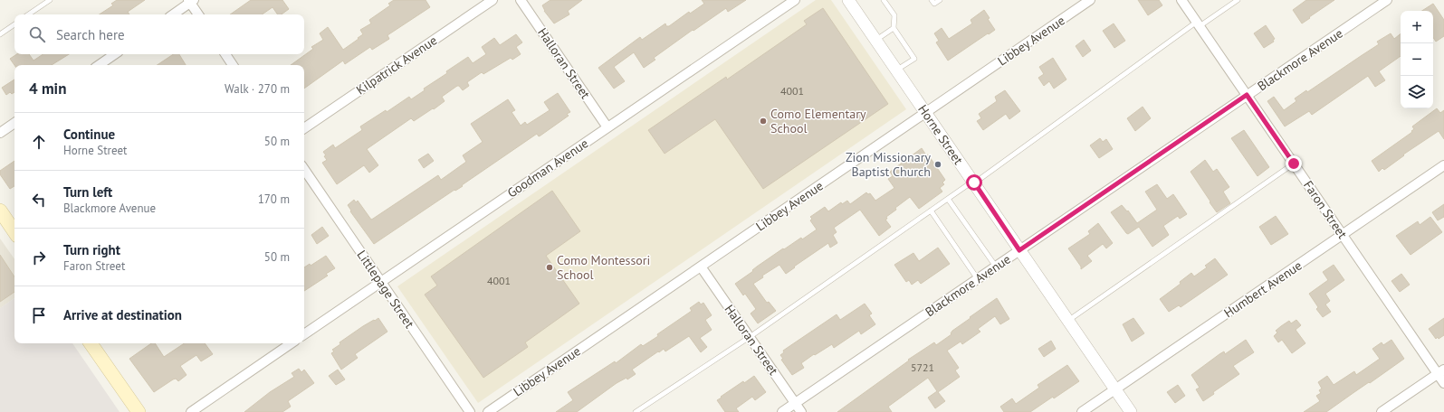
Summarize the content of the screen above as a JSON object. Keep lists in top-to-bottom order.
{
  "streets": {
    "street": [
      "Libbey Avenue",
      "Blackmore Avenue",
      "Halloran Street",
      "Kilpatrick Avenue",
      "Horne Street",
      "Goodman Avenue",
      "Faron Street",
      "Littlepage Street",
      "Humbert Avenue"
    ]
  },
  "crossings": [
    ["Libbey Avenue", "Halloran Street"],
    ["Libbey Avenue", "Horne Street"],
    ["Blackmore Avenue", "Halloran Street"],
    ["Blackmore Avenue", "Horne Street"],
    ["Blackmore Avenue", "Faron Street"],
    ["Halloran Street", "Goodman Avenue"],
    ["Horne Street", "Humbert Avenue"],
    ["Goodman Avenue", "Littlepage Street"],
    ["Faron Street", "Humbert Avenue"]
  ],
  "places": ["Como Elementary School", "Zion Missionary Baptist Church", "Como Montessori School"],
  "house_numbers": ["4001", "4001", "5721"],
  "page": {
    "map_buttons": ["+", "−"],
    "search": "Search here",
    "heading": ["4 min", "Walk · 270 m"],
    "list": [
      ["Continue", "Horne Street", "50 m"],
      ["Turn left", "Blackmore Avenue", "170 m"],
      ["Turn right", "Faron Street", "50 m"],
      "Arrive at destination"
    ]
  }
}
